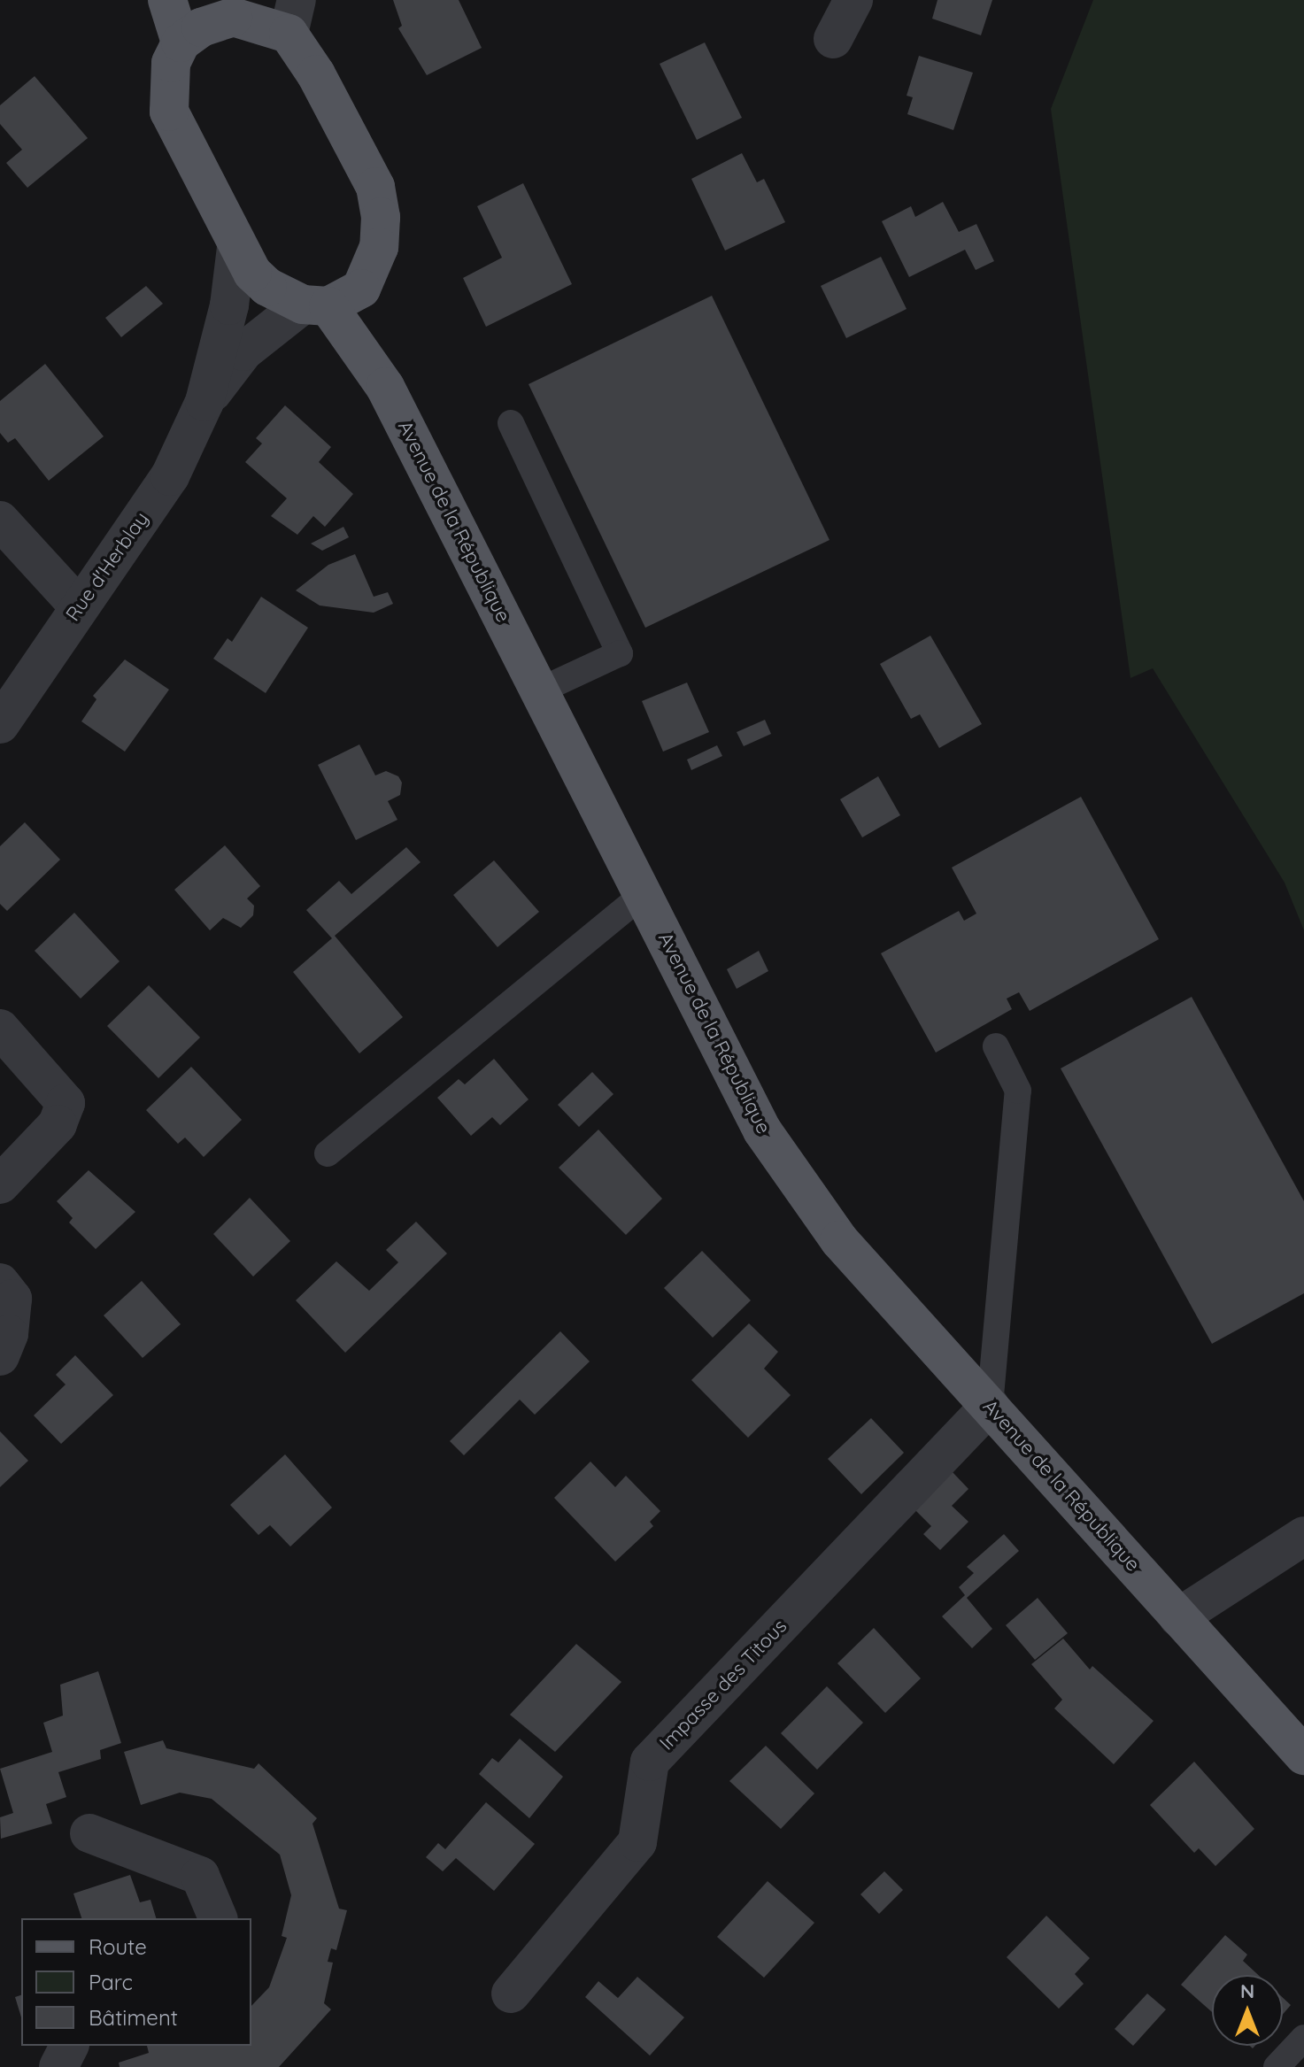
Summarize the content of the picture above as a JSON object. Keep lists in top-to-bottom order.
{
  "streets": {
    "main road": ["Avenue de la République"],
    "street": ["Rue d'Herblay", "Impasse des Titous"]
  },
  "crossings": [
    ["Avenue de la République", "Impasse des Titous"]
  ],
  "legend": ["Route", "Parc", "Bâtiment"],
  "north": "top"
}
